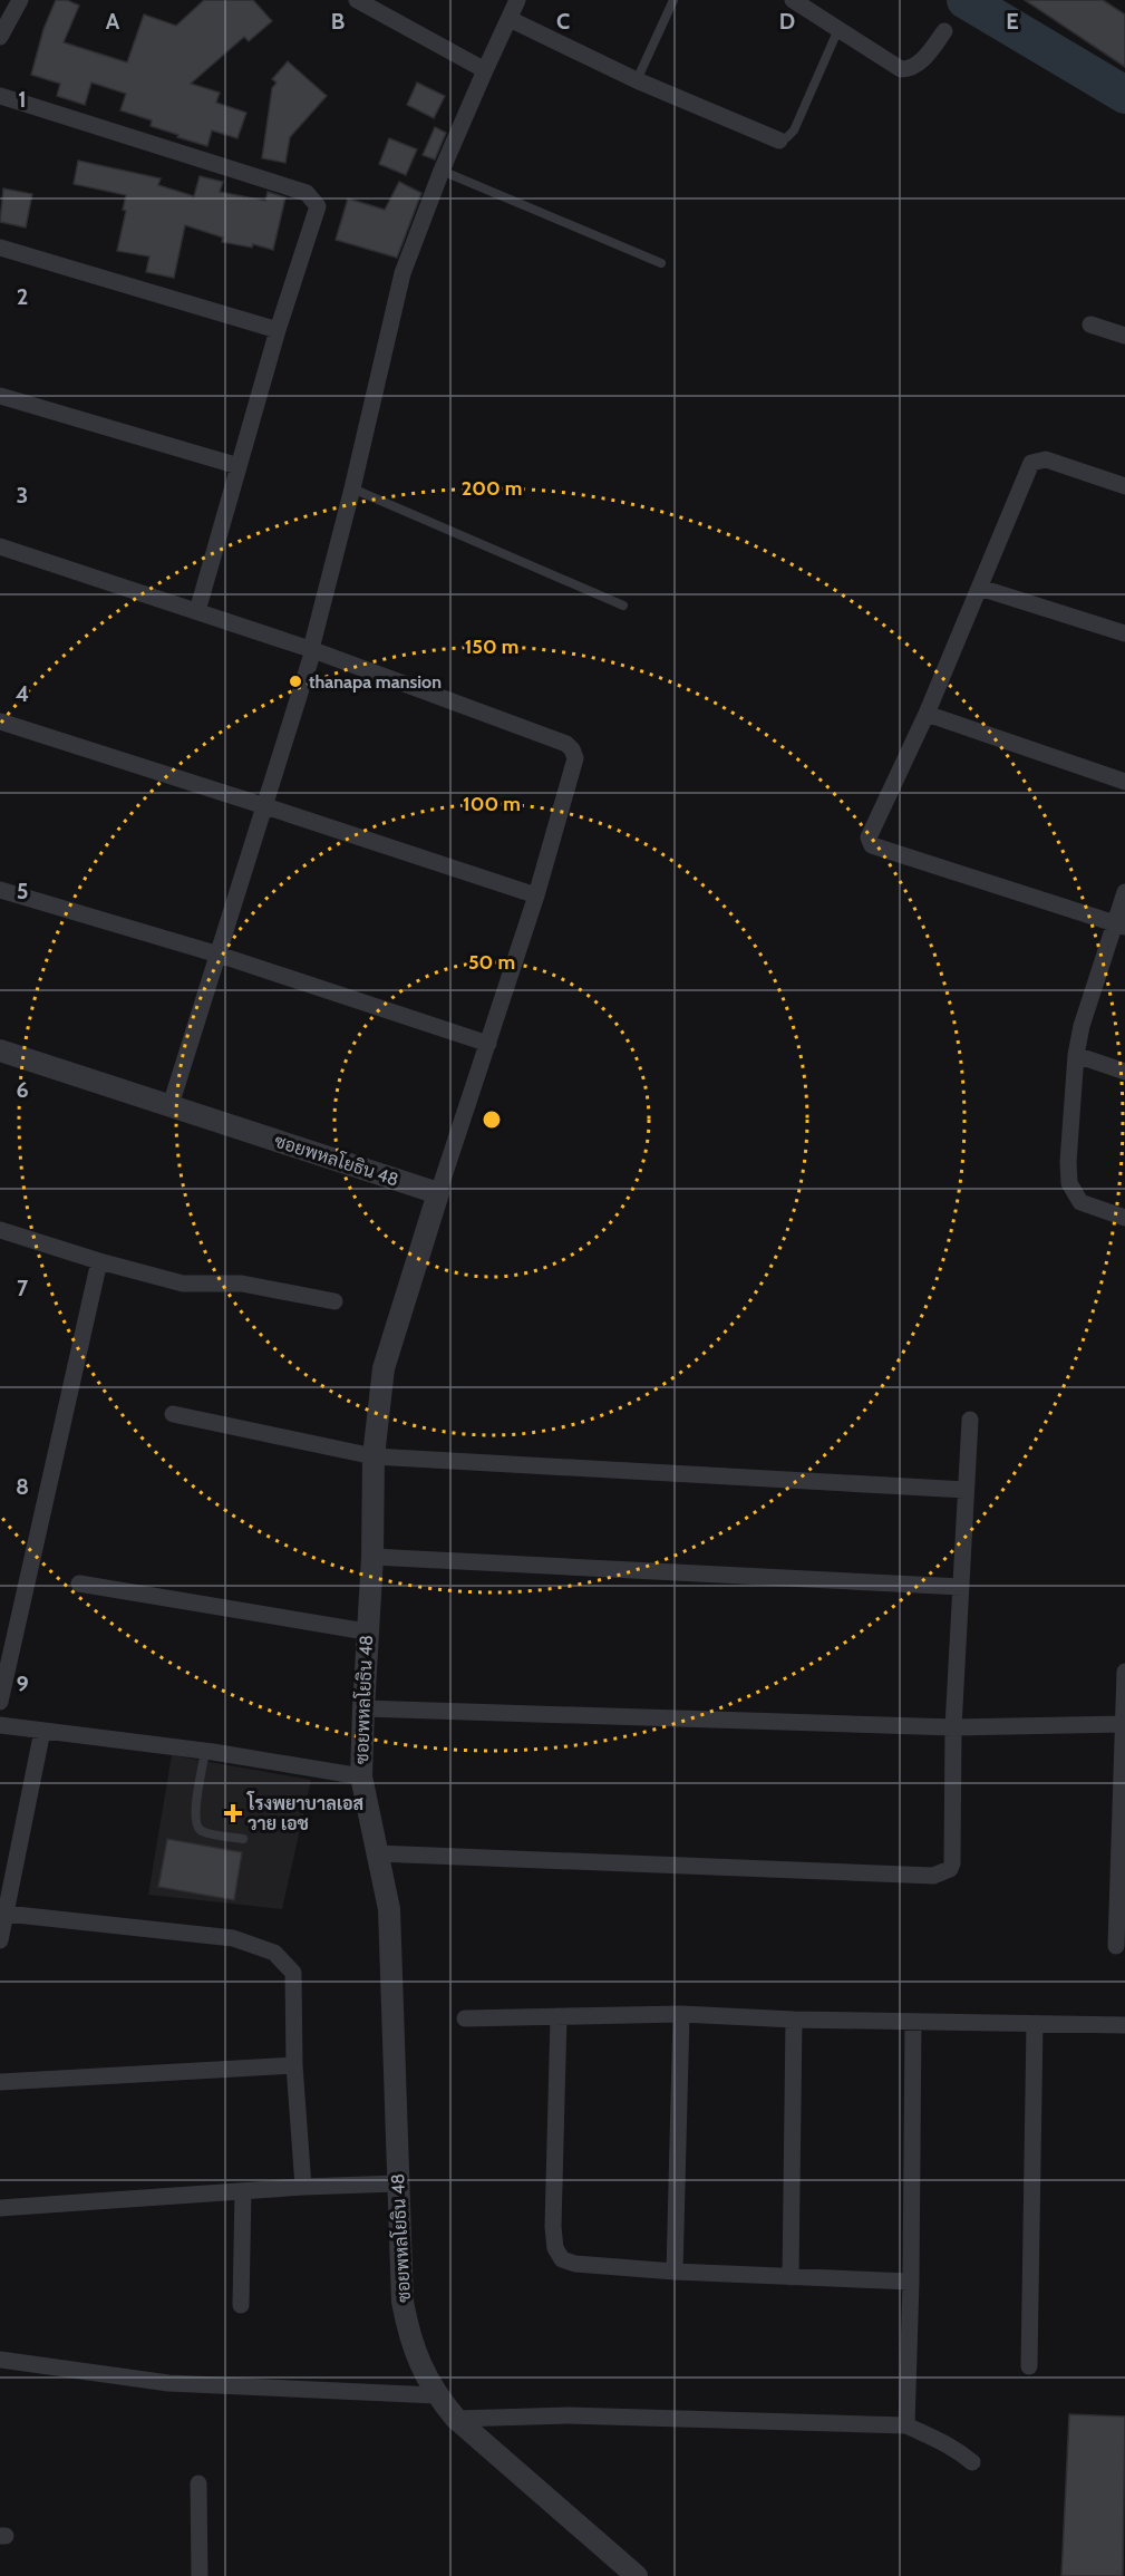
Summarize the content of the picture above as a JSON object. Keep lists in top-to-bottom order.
{
  "streets": {
    "street": ["ซอยพหลโยธิน 48"]
  },
  "places": {
    "other": ["thanapa mansion"],
    "health": ["โรงพยาบาลเอส วาย เอช"]
  },
  "grid": {
    "columns": [
      "A",
      "B",
      "C",
      "D",
      "E"
    ],
    "rows": [
      "1",
      "2",
      "3",
      "4",
      "5",
      "6",
      "7",
      "8",
      "9"
    ]
  },
  "rings": [
    "200 m",
    "150 m",
    "100 m",
    "50 m"
  ]
}
